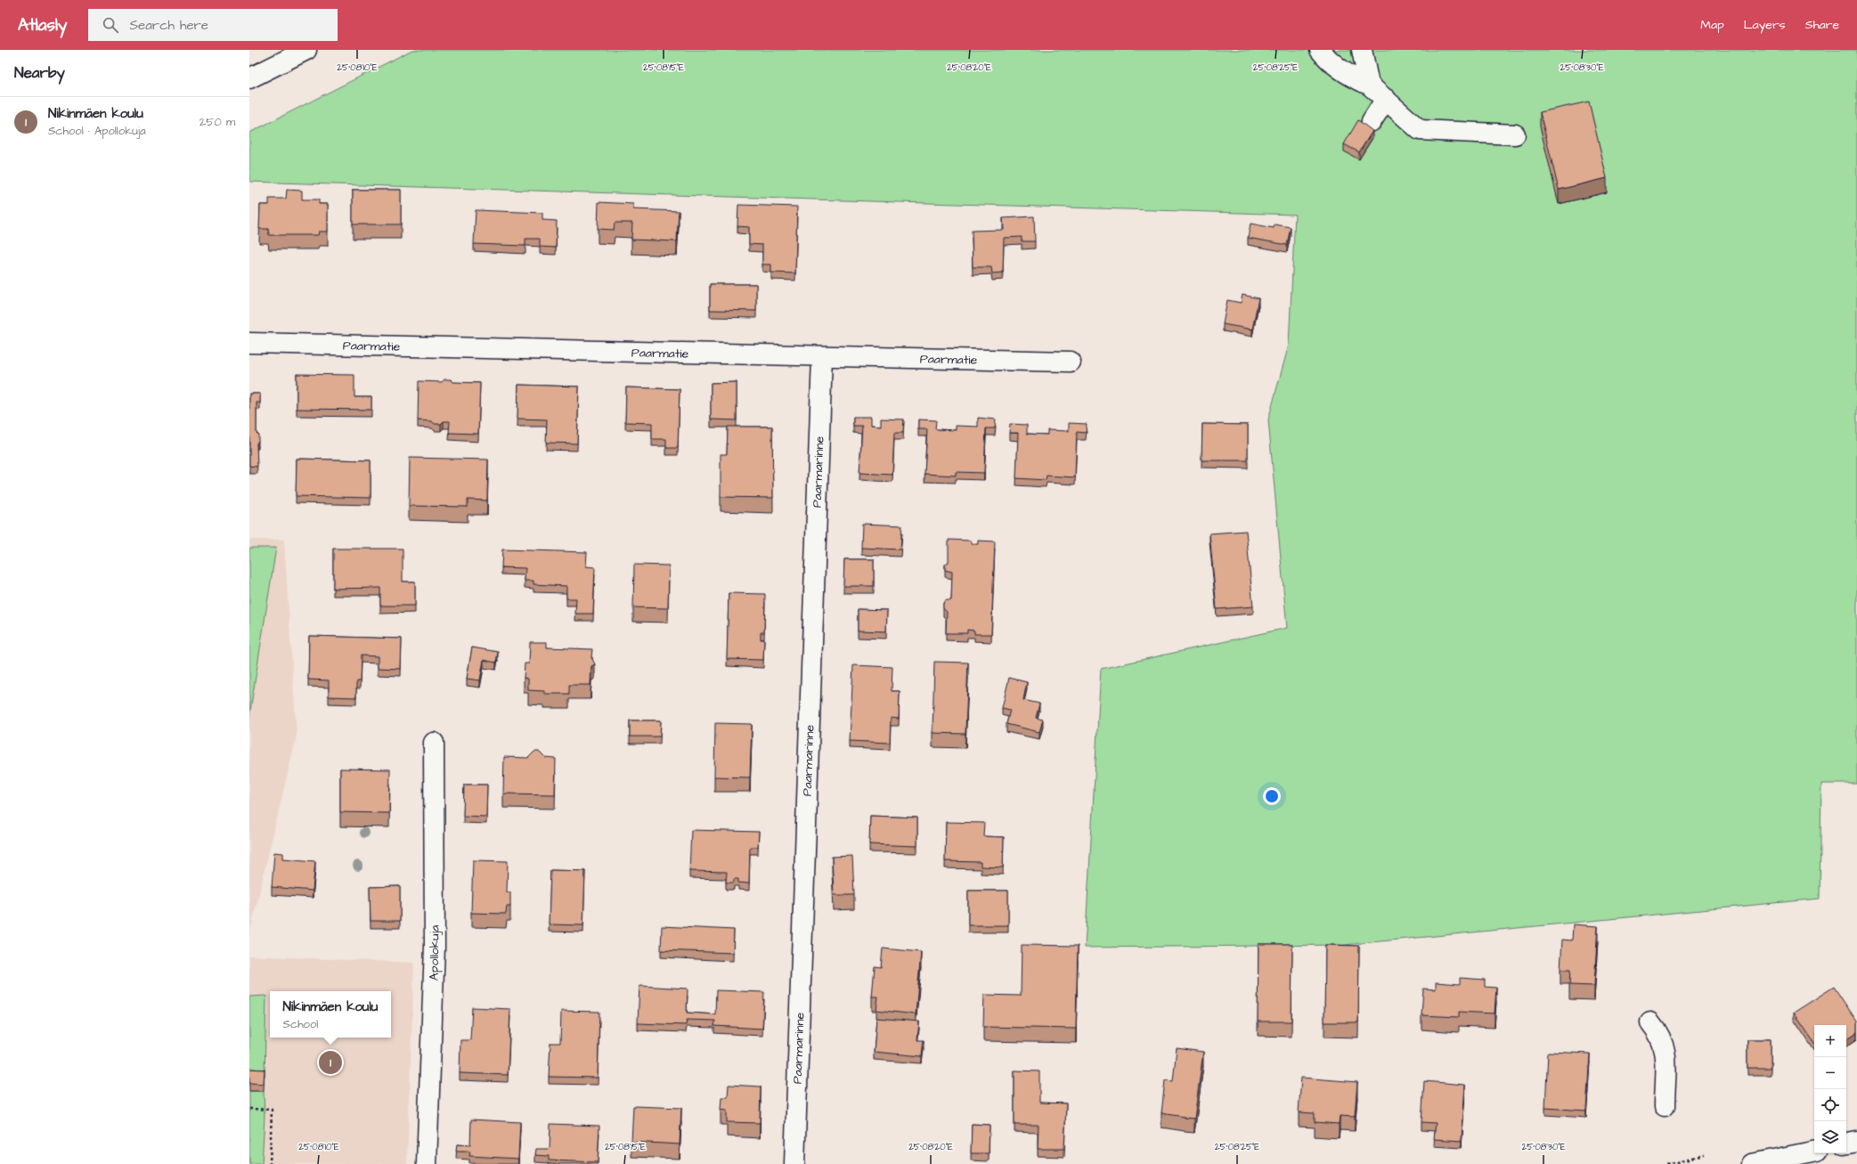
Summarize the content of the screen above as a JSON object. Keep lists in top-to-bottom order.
{
  "streets": {
    "street": ["Paarmatie", "Paarmarinne", "Apollokuja"]
  },
  "crossings": [
    ["Paarmatie", "Paarmarinne"]
  ],
  "page": {
    "header": "Atlasly",
    "search": "Search here",
    "nav": ["Map", "Layers", "Share"],
    "heading": "Nearby",
    "list": [
      {
        "mark": "1",
        "name": "Nikinmäen koulu",
        "note": "School · Apollokuja",
        "value": "250 m"
      }
    ],
    "popup": ["Nikinmäen koulu", "School"],
    "map_buttons": ["+", "−"],
    "pins": "1"
  },
  "coordinates": [
    "25°08'10\"E",
    "25°08'15\"E",
    "25°08'20\"E",
    "25°08'25\"E",
    "25°08'30\"E"
  ]
}
